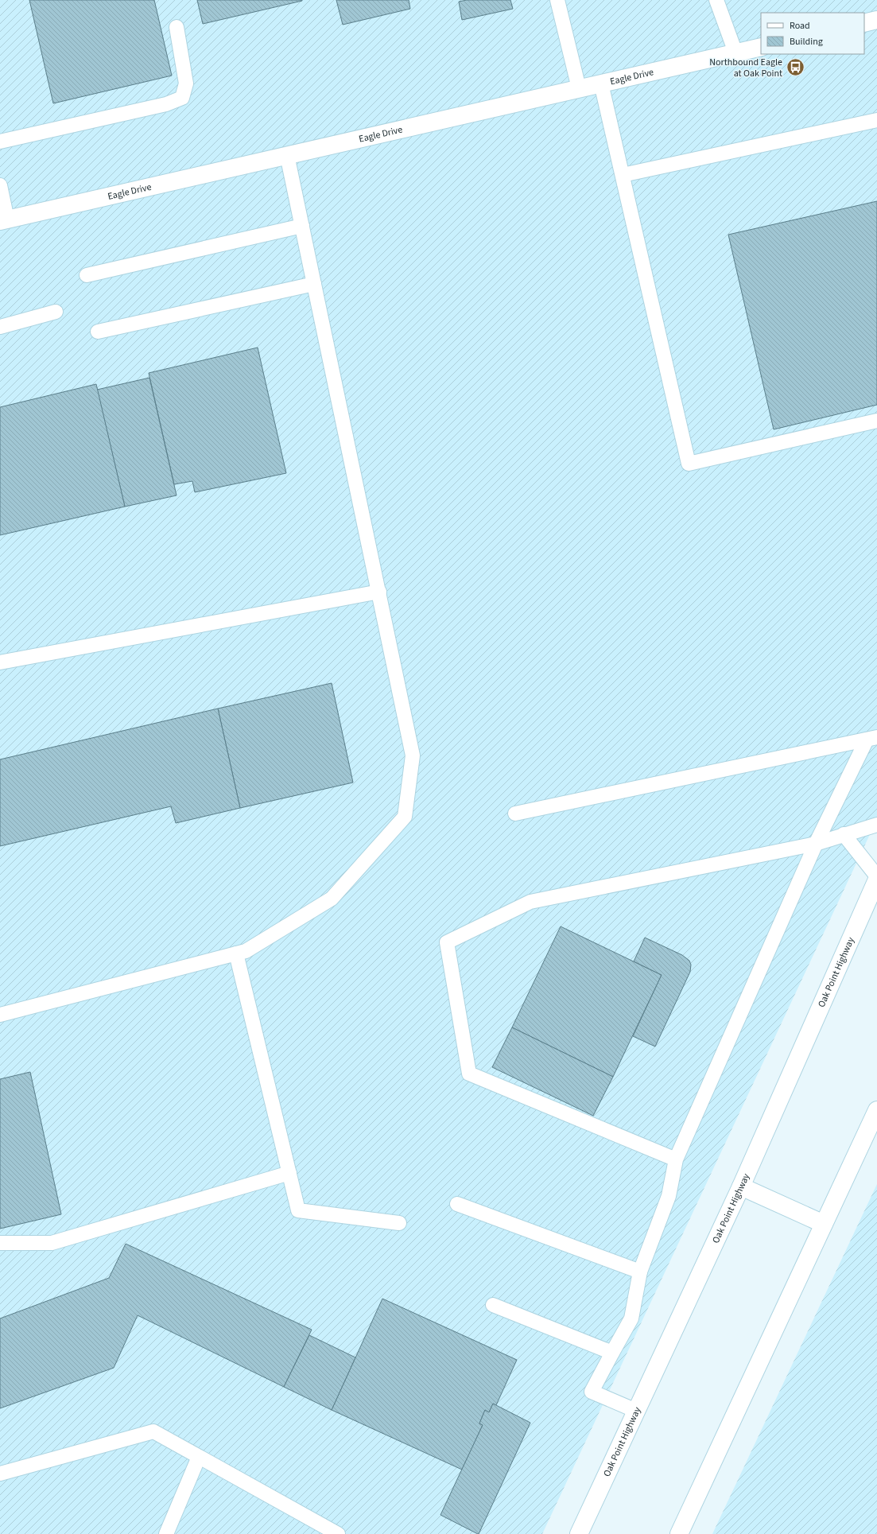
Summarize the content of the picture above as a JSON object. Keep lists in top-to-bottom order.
{
  "streets": {
    "main road": ["Eagle Drive", "Oak Point Highway"]
  },
  "places": {
    "bus stop": ["Northbound Eagle at Oak Point"]
  },
  "legend": ["Road", "Building"]
}
